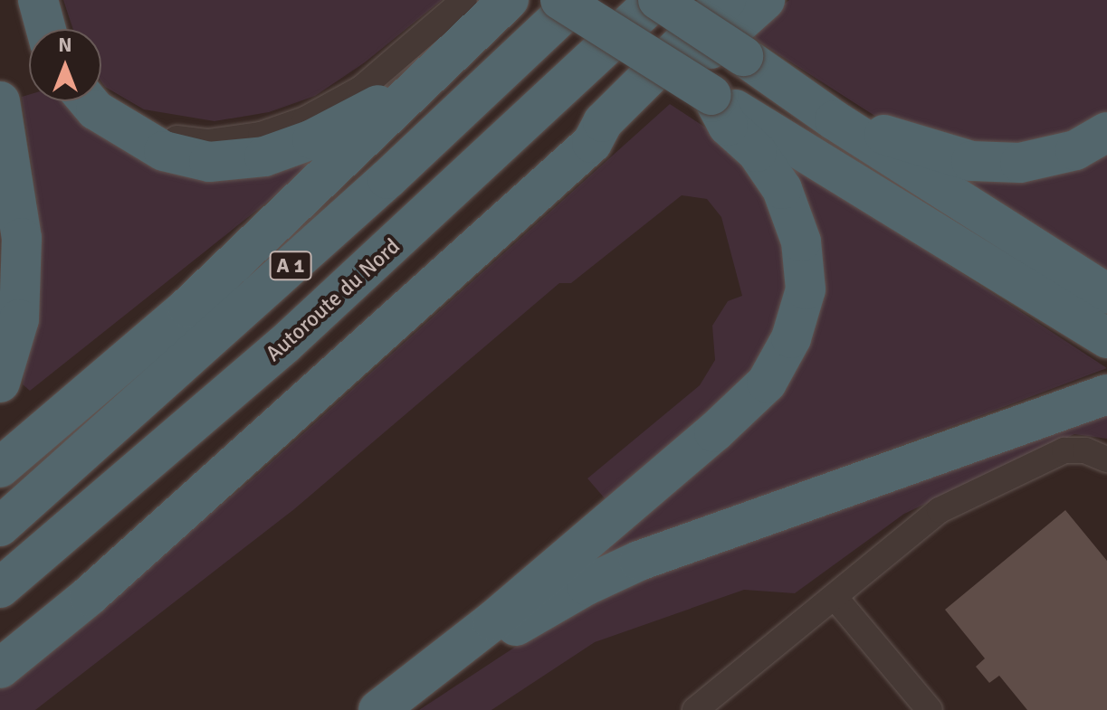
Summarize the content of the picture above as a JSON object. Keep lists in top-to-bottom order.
{
  "streets": {
    "highway": ["A 1", "Autoroute du Nord"]
  },
  "north": "top"
}
